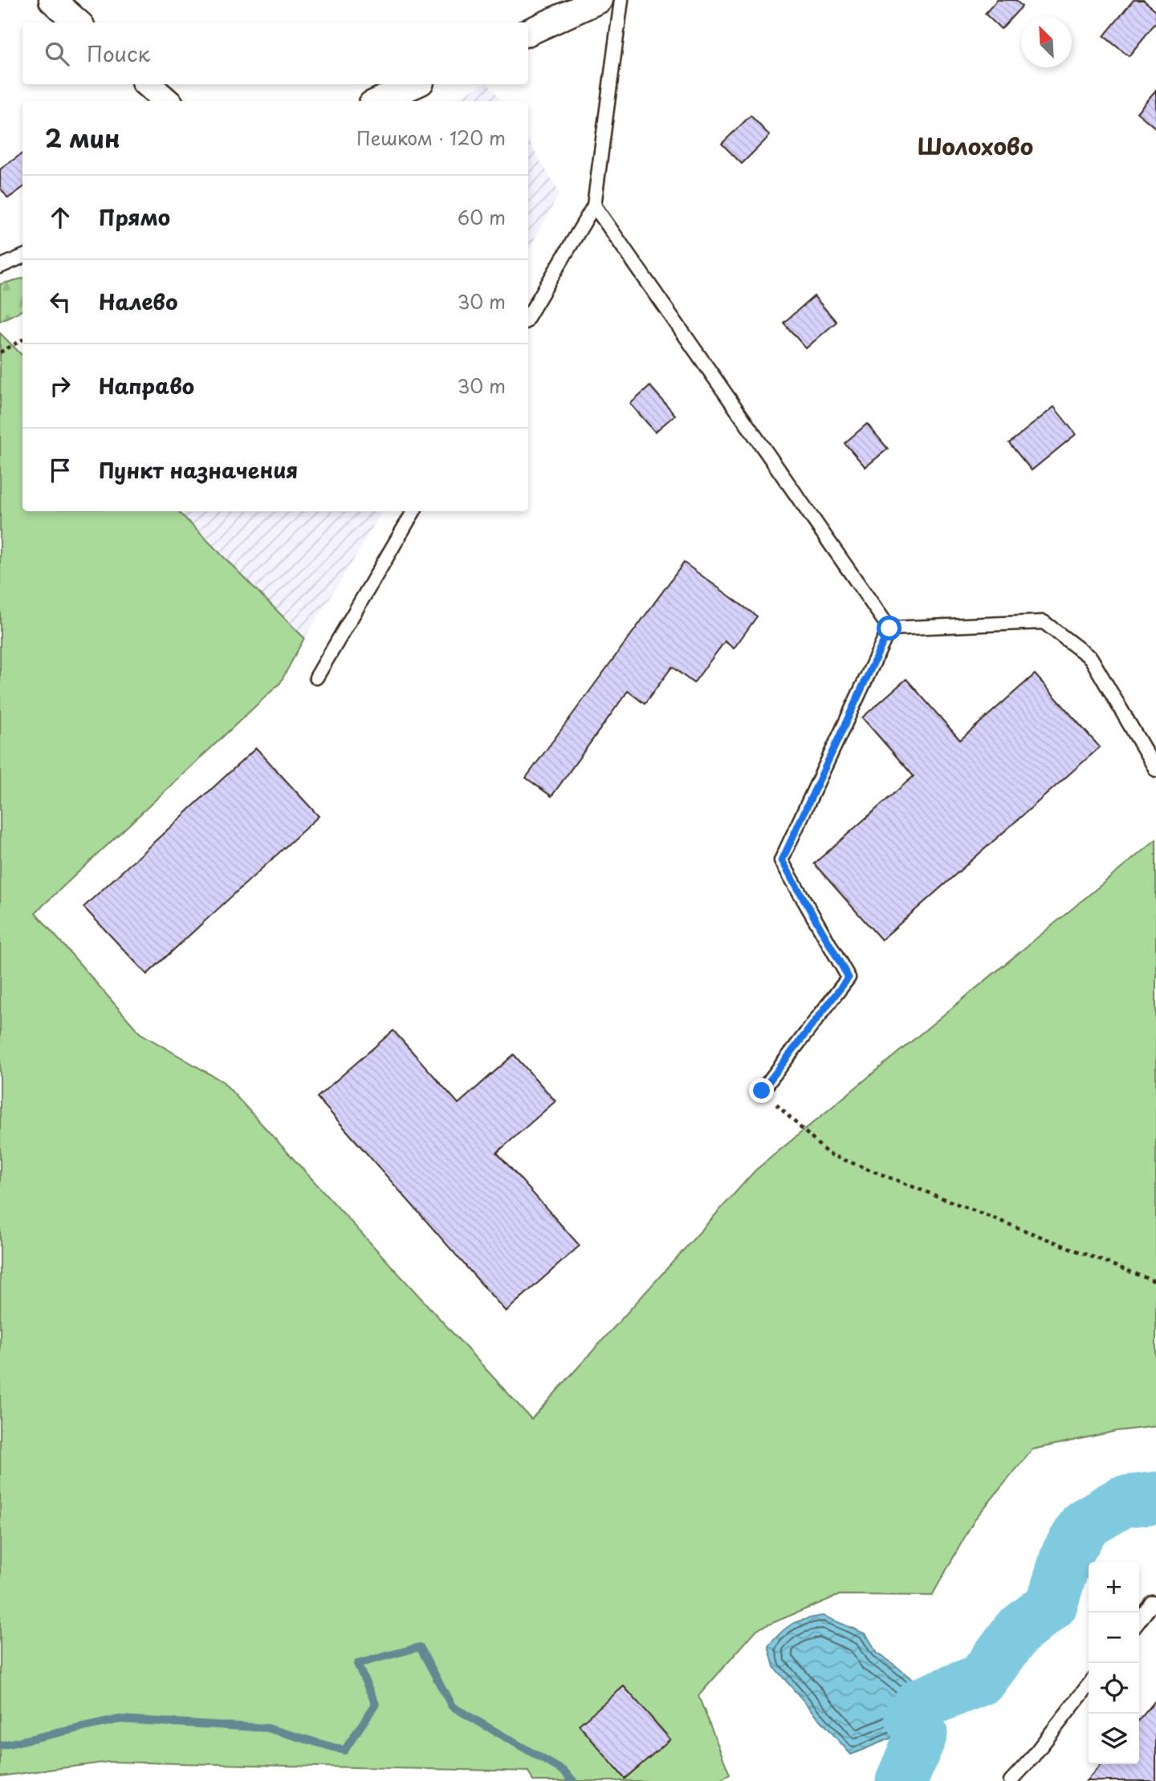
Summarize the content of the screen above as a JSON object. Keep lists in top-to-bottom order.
{
  "districts": ["Шолохово"],
  "north": "top left",
  "page": {
    "search": "Поиск",
    "heading": ["2 мин", "Пешком · 120 m"],
    "list": [
      ["Прямо", "60 m"],
      ["Налево", "30 m"],
      ["Направо", "30 m"],
      "Пункт назначения"
    ],
    "map_buttons": ["+", "−"]
  }
}
